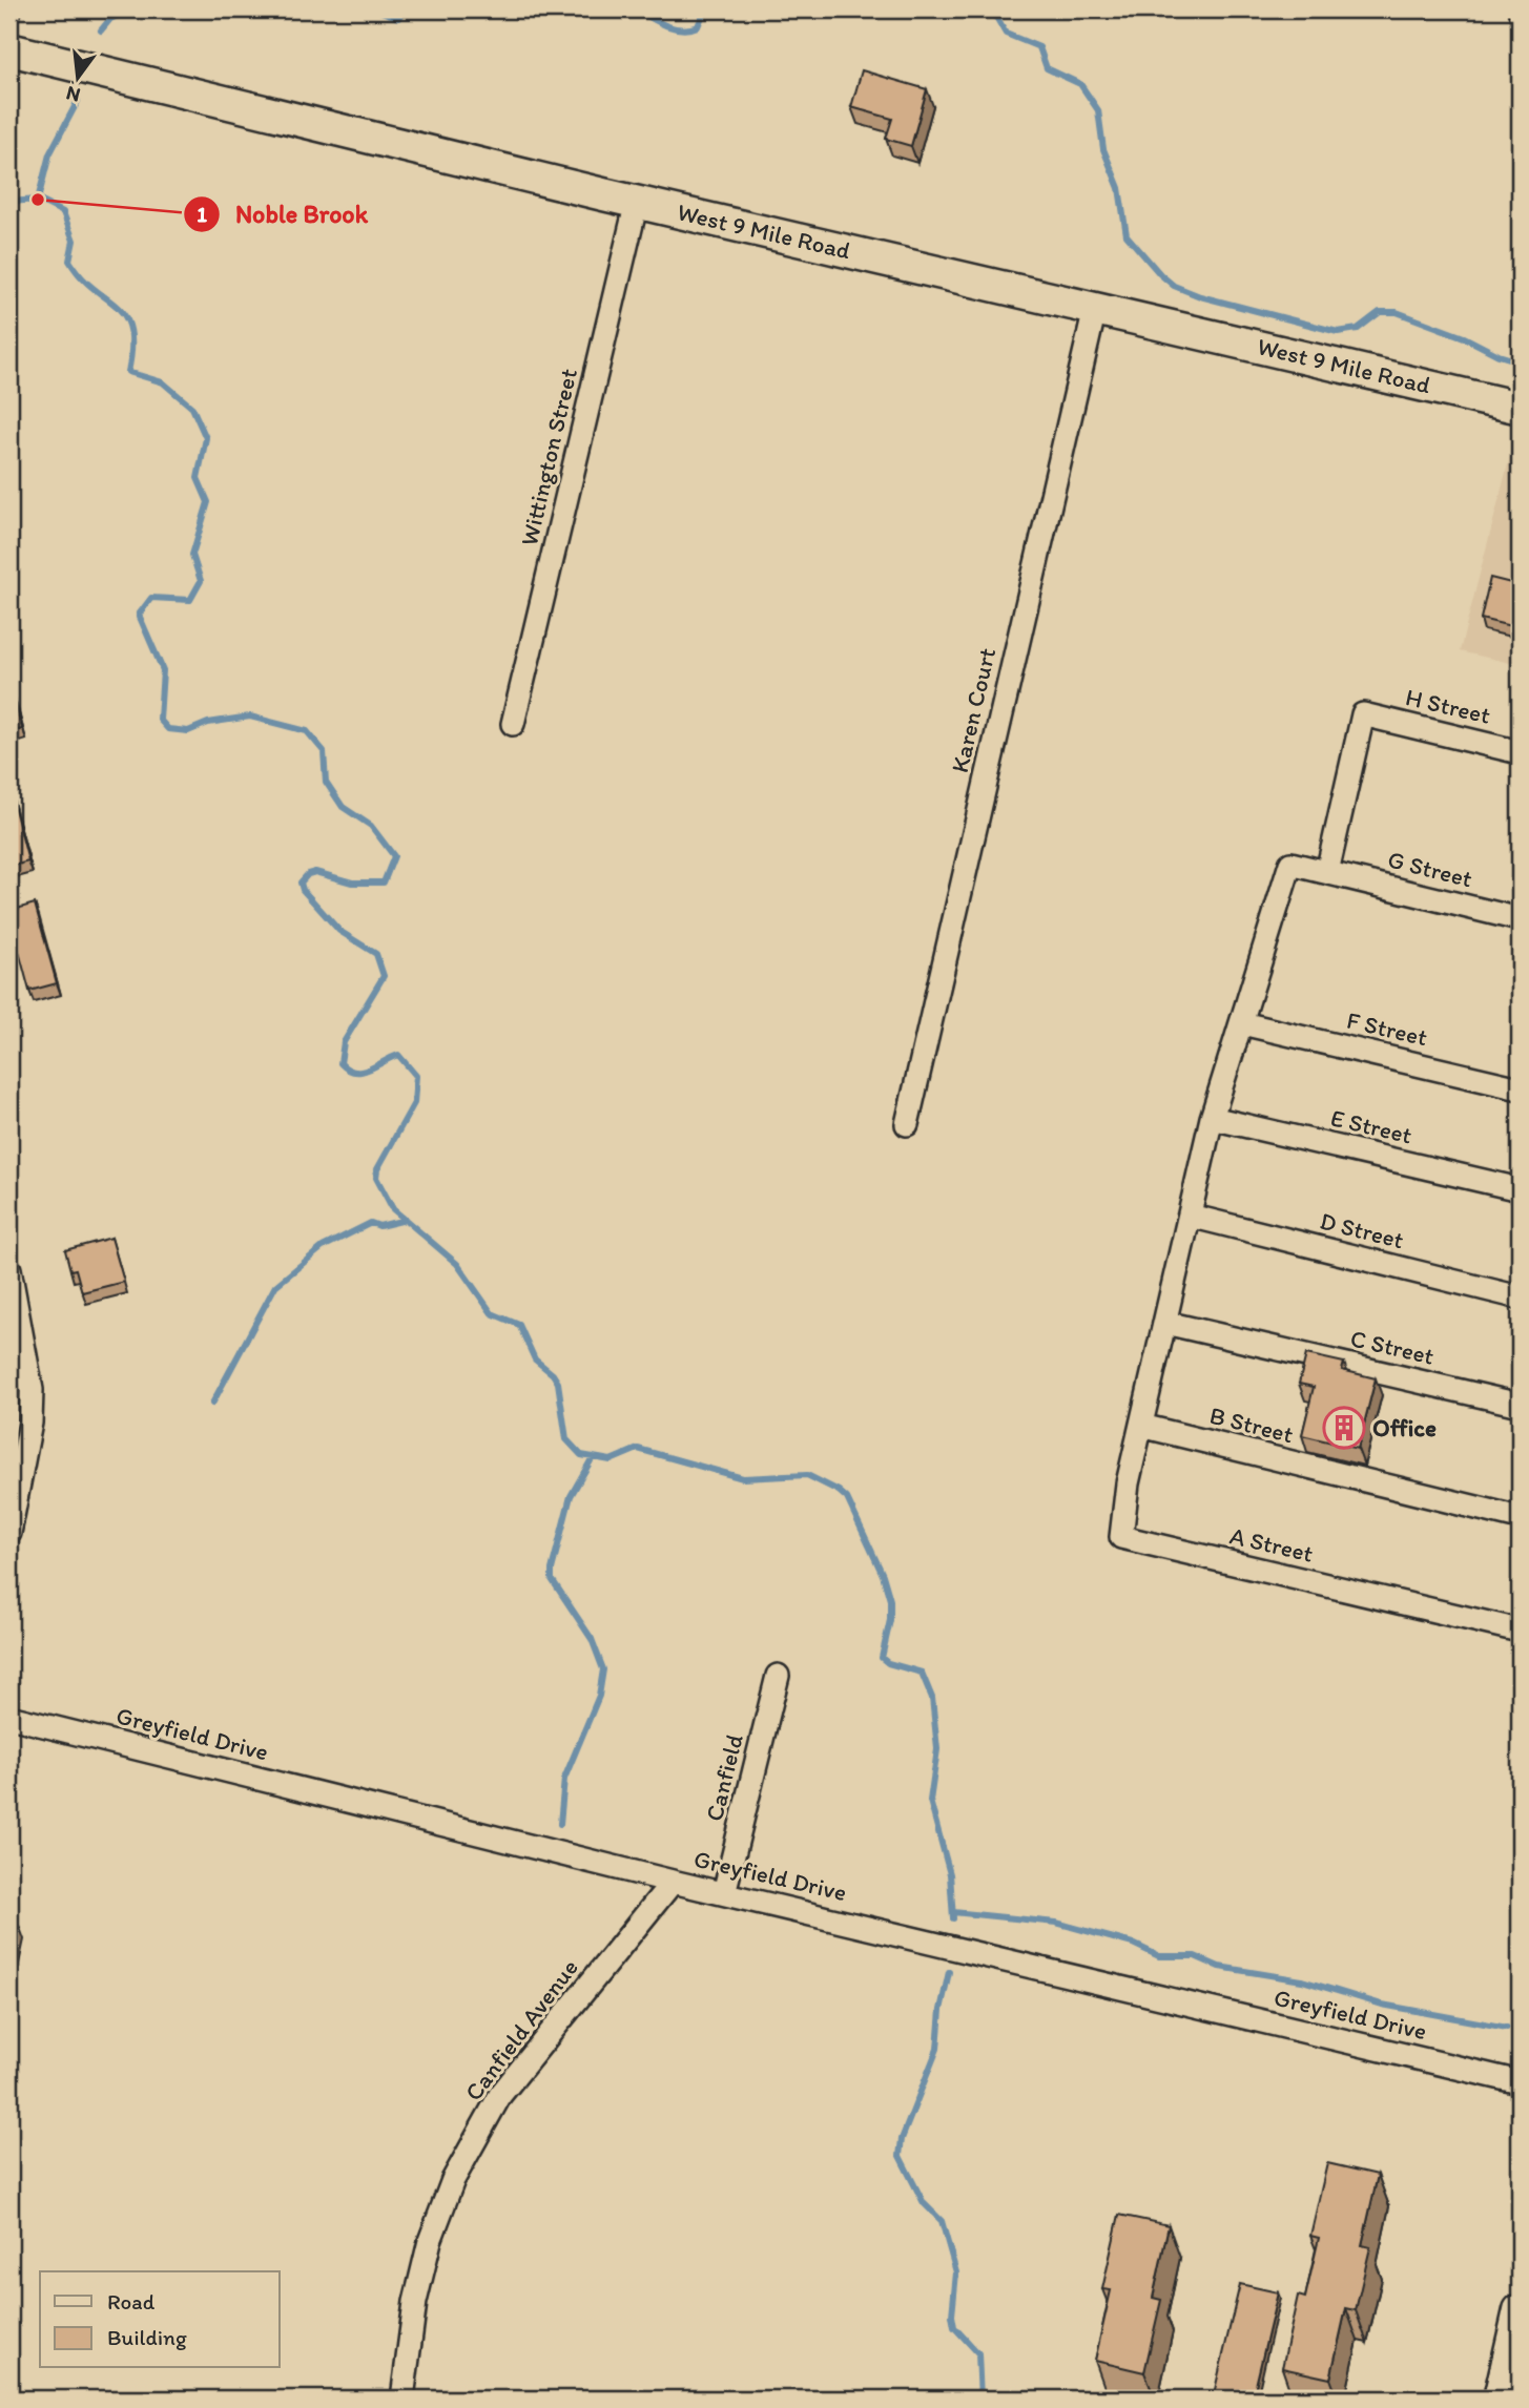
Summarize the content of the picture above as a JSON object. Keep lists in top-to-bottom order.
{
  "streets": {
    "street": [
      "West 9 Mile Road",
      "Wittington Street",
      "H Street",
      "Karen Court",
      "G Street",
      "F Street",
      "E Street",
      "D Street",
      "C Street",
      "B Street",
      "A Street",
      "Greyfield Drive",
      "Canfield",
      "Canfield Avenue"
    ]
  },
  "crossings": [
    ["West 9 Mile Road", "Wittington Street"],
    ["West 9 Mile Road", "Karen Court"],
    ["H Street", "G Street"],
    ["G Street", "F Street"],
    ["B Street", "A Street"],
    ["Greyfield Drive", "Canfield"],
    ["Greyfield Drive", "Canfield Avenue"]
  ],
  "places": {
    "other": ["Noble Brook"],
    "building": ["Office"]
  },
  "legend": ["Road", "Building"],
  "north": "bottom"
}
